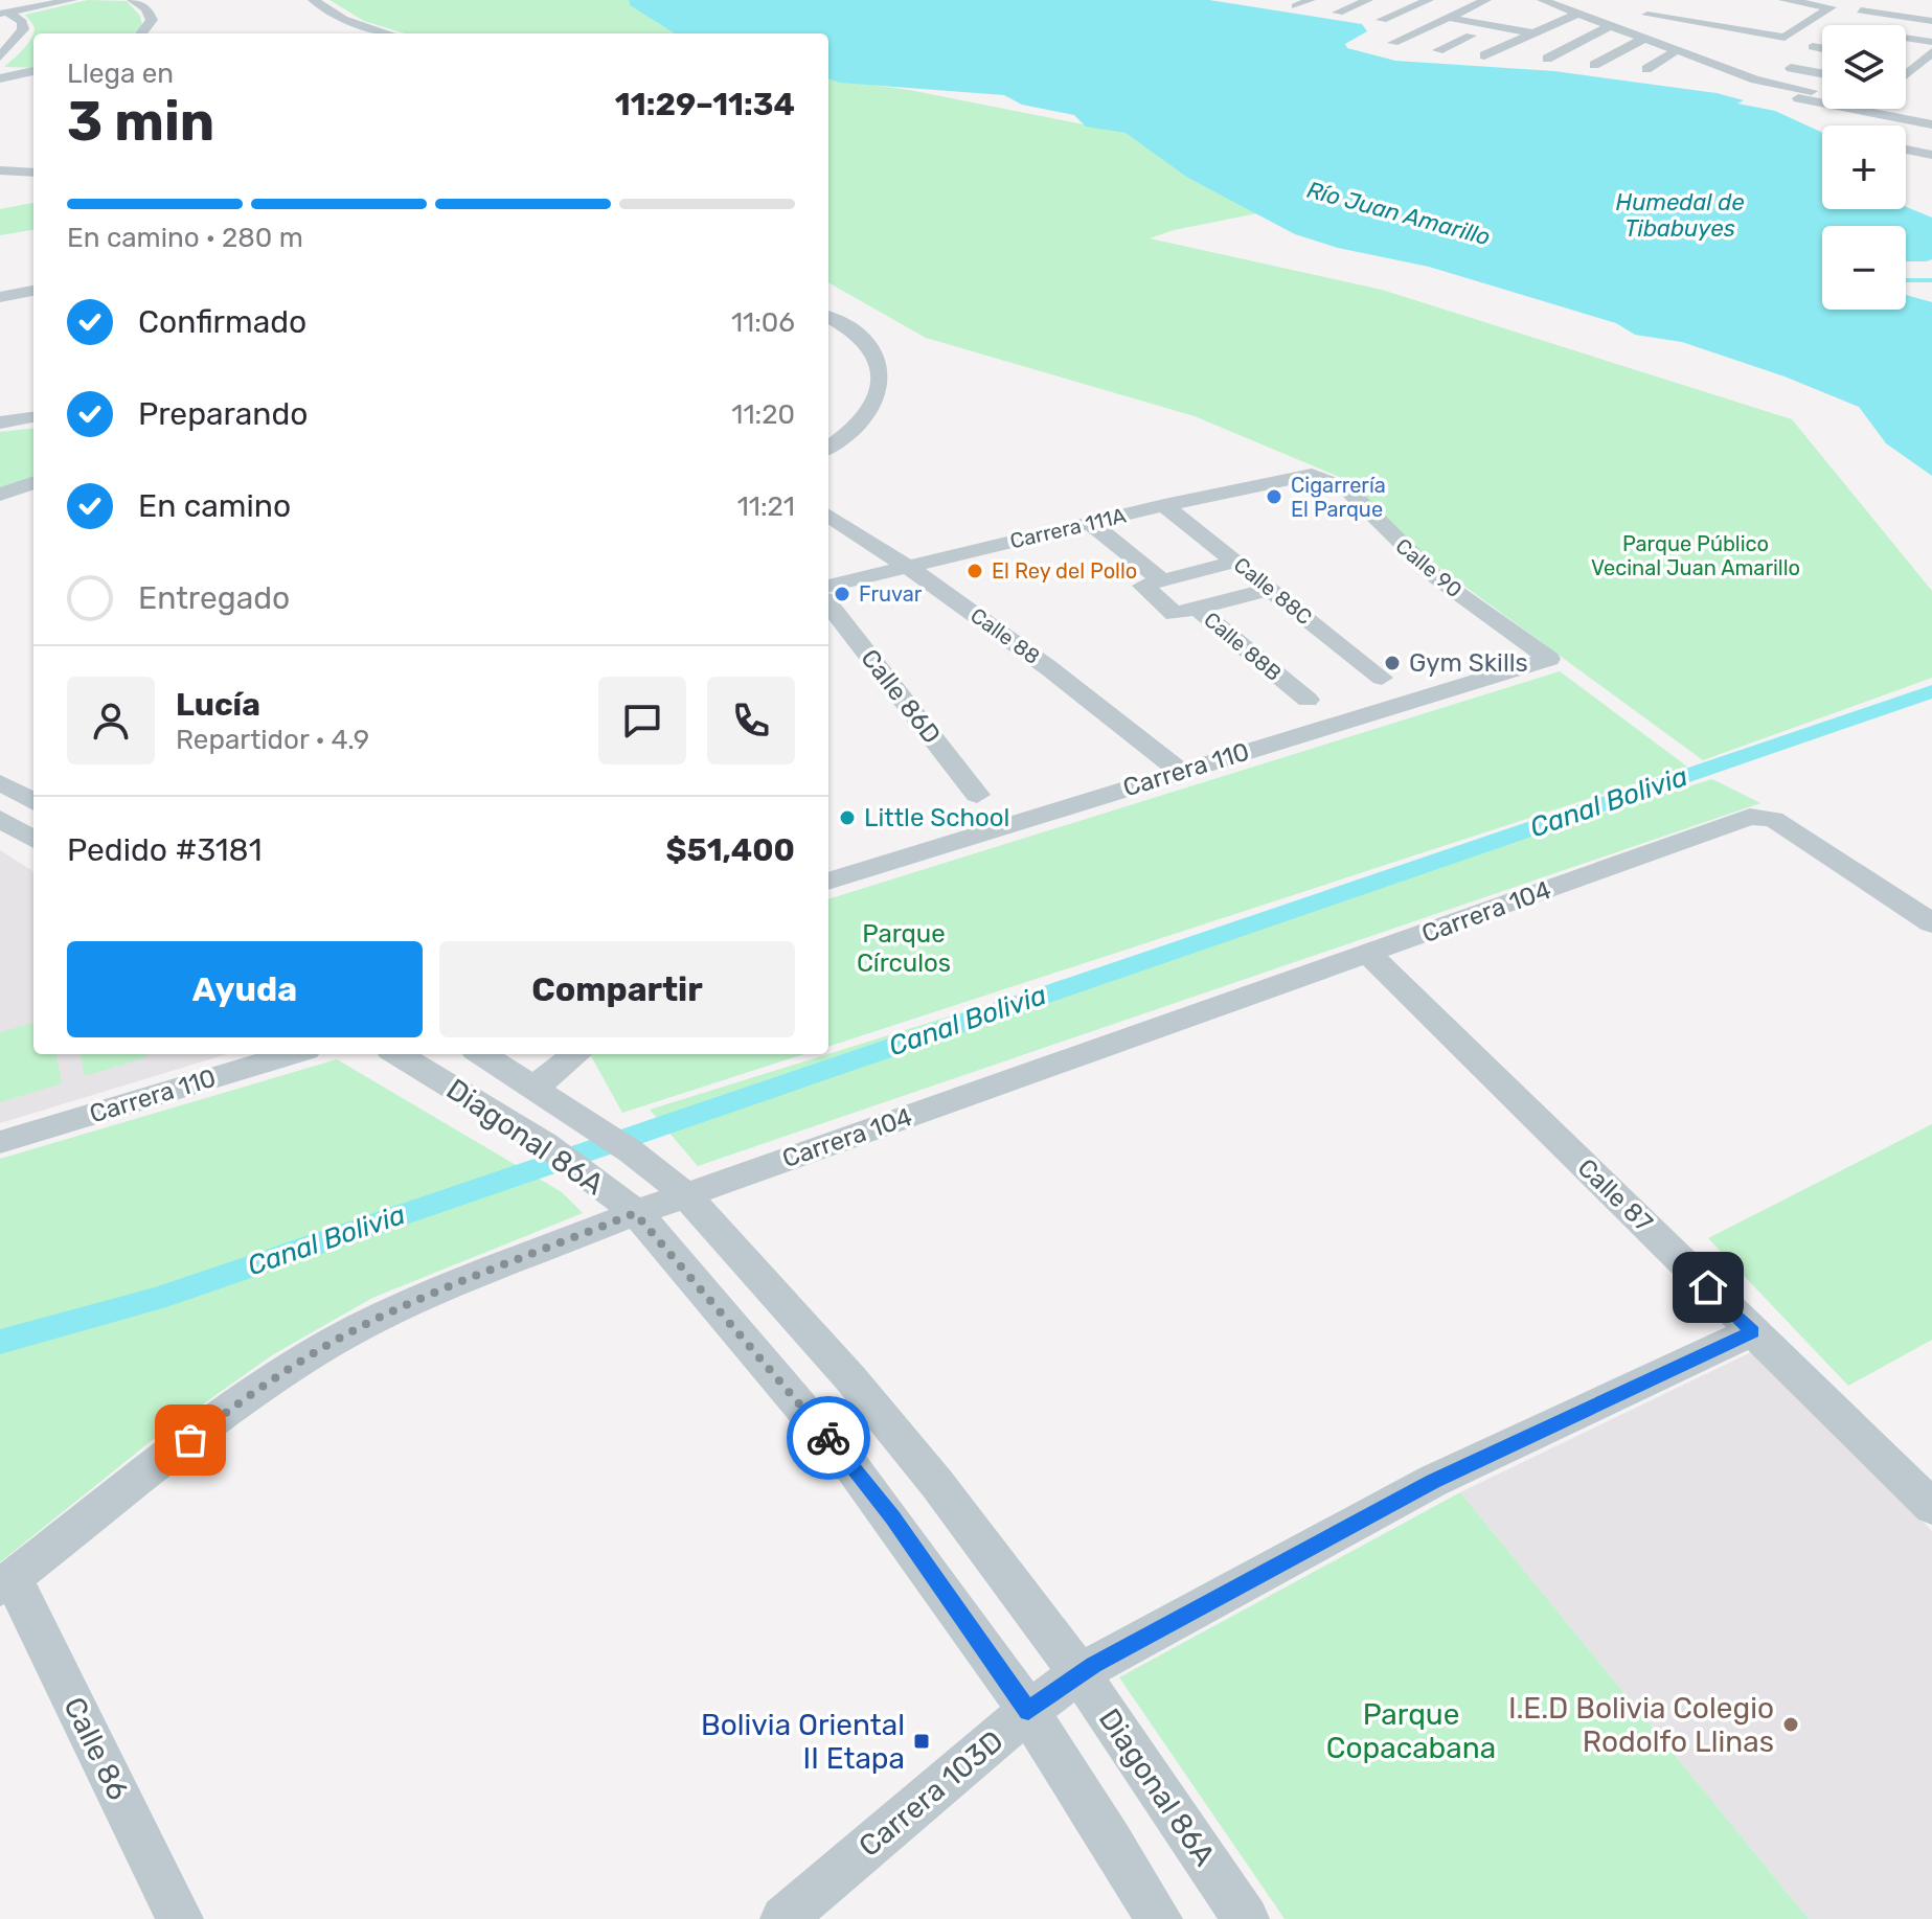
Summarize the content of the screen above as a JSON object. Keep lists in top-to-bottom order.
{
  "streets": {
    "street": [
      "Carrera 111A",
      "Calle 90",
      "Calle 88C",
      "Calle 88",
      "Calle 88B",
      "Calle 86D",
      "Carrera 110",
      "Carrera 104",
      "Diagonal 86A",
      "Calle 87",
      "Calle 86",
      "Carrera 103D"
    ]
  },
  "crossings": [
    ["Carrera 111A", "Calle 90"],
    ["Carrera 111A", "Calle 88C"],
    ["Carrera 111A", "Calle 88"],
    ["Calle 90", "Carrera 110"],
    ["Calle 88", "Carrera 110"],
    ["Carrera 104", "Diagonal 86A"],
    ["Carrera 104", "Calle 87"],
    ["Carrera 104", "Calle 86"],
    ["Diagonal 86A", "Carrera 103D"],
    ["Calle 87", "Carrera 103D"]
  ],
  "water": ["Humedal de Tibabuyes", "Río Juan Amarillo", "Canal Bolivia"],
  "parks": ["Parque Público Vecinal Juan Amarillo", "Parque Círculos", "Parque Copacabana"],
  "places": {
    "other": [
      "Cigarrería El Parque",
      "El Rey del Pollo",
      "Fruvar",
      "Gym Skills",
      "Little School",
      "I.E.D Bolivia Colegio Rodolfo Llinas"
    ],
    "transit": ["Bolivia Oriental II Etapa"]
  },
  "page": {
    "map_buttons": ["+", "−"],
    "heading": ["3 min", "Llega en", "11:29–11:34"],
    "panel": [
      "Lucía",
      "Repartidor · 4.9",
      "Pedido #3181",
      "$51,400"
    ],
    "bar": "En camino · 280 m",
    "list": [
      ["Confirmado", "11:06"],
      ["Preparando", "11:20"],
      ["En camino", "11:21"],
      "Entregado"
    ],
    "buttons": ["Ayuda", "Compartir"]
  }
}
